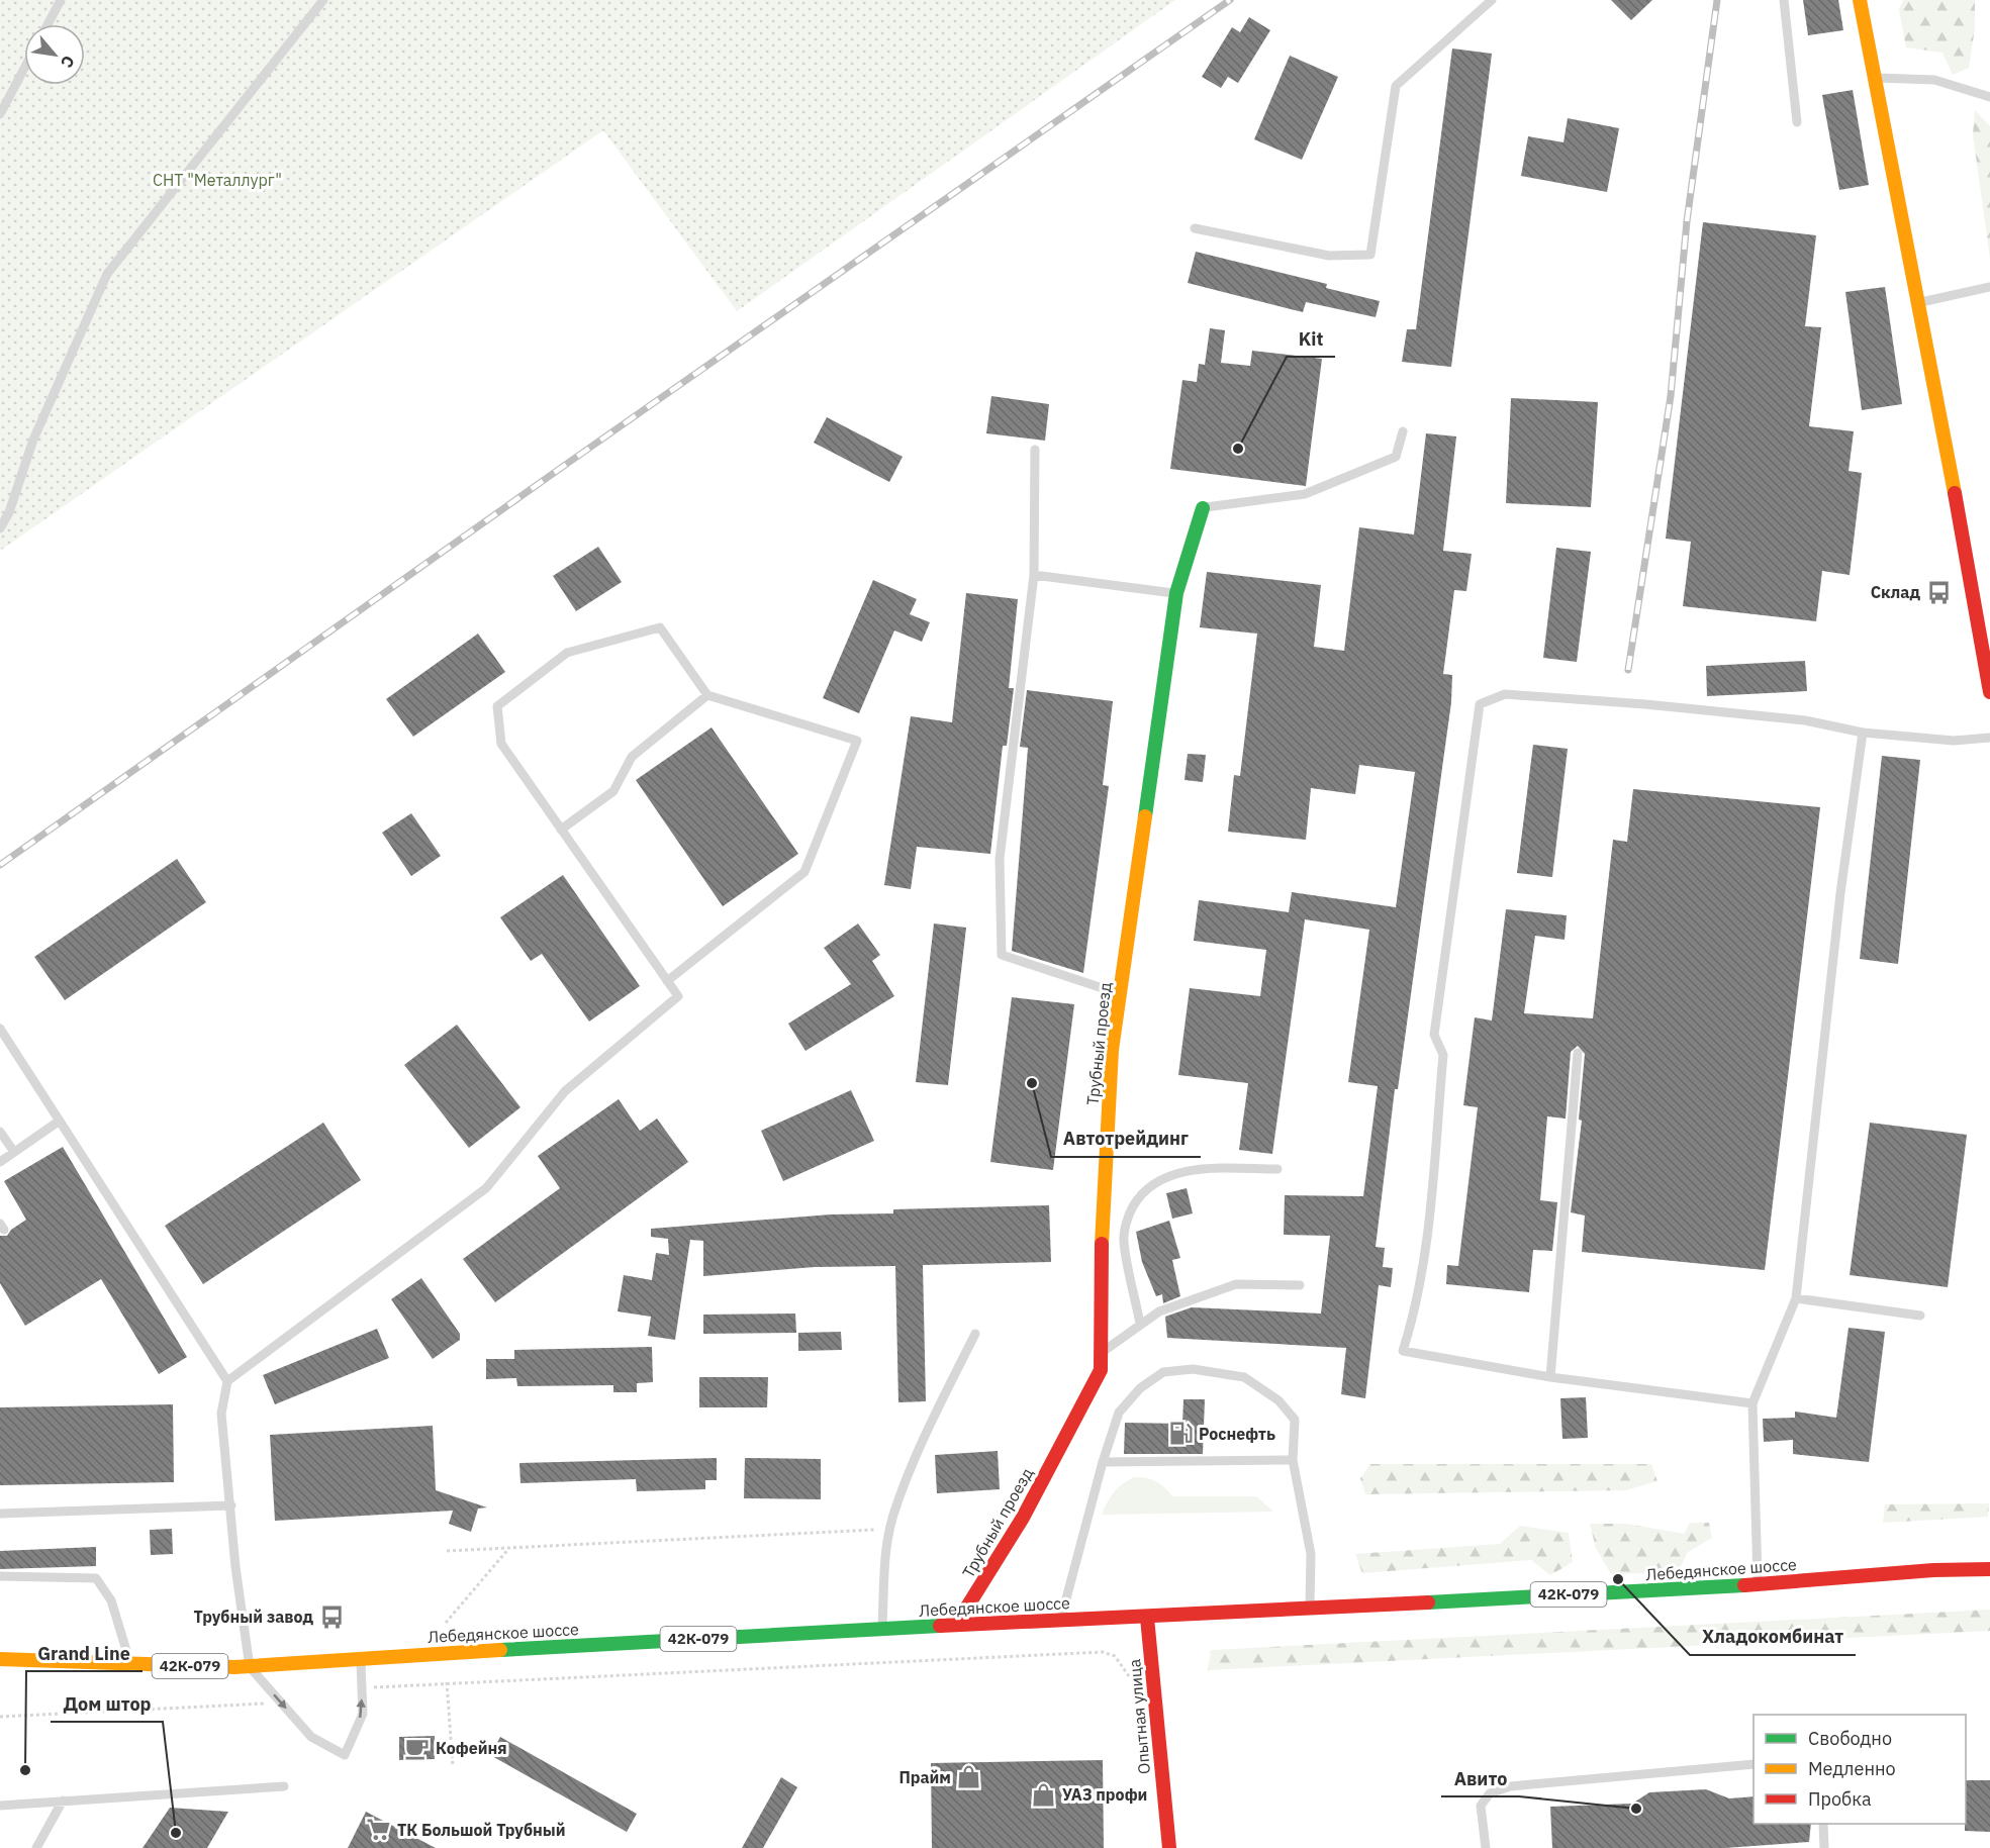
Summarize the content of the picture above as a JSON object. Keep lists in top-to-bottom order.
{
  "streets": {
    "street": [
      "Трубный проезд",
      "Лебедянское шоссе",
      "42К-079",
      "Опытная улица"
    ]
  },
  "crossings": [
    ["Трубный проезд", "Лебедянское шоссе"],
    ["Лебедянское шоссе", "Опытная улица"]
  ],
  "parks": ["СНТ \"Металлург\""],
  "places": {
    "other": [
      "Kit",
      "Автотрейдинг",
      "Хладокомбинат",
      "Grand Line",
      "Авито",
      "Дом штор"
    ],
    "bus stop": ["Склад", "Трубный завод"],
    "fuel station": ["Роснефть"],
    "cafe": ["Кофейня"],
    "shop": ["Прайм", "УАЗ профи"],
    "supermarket": ["ТК Большой Трубный"]
  },
  "legend": ["Свободно", "Медленно", "Пробка"],
  "north": "bottom right"
}
